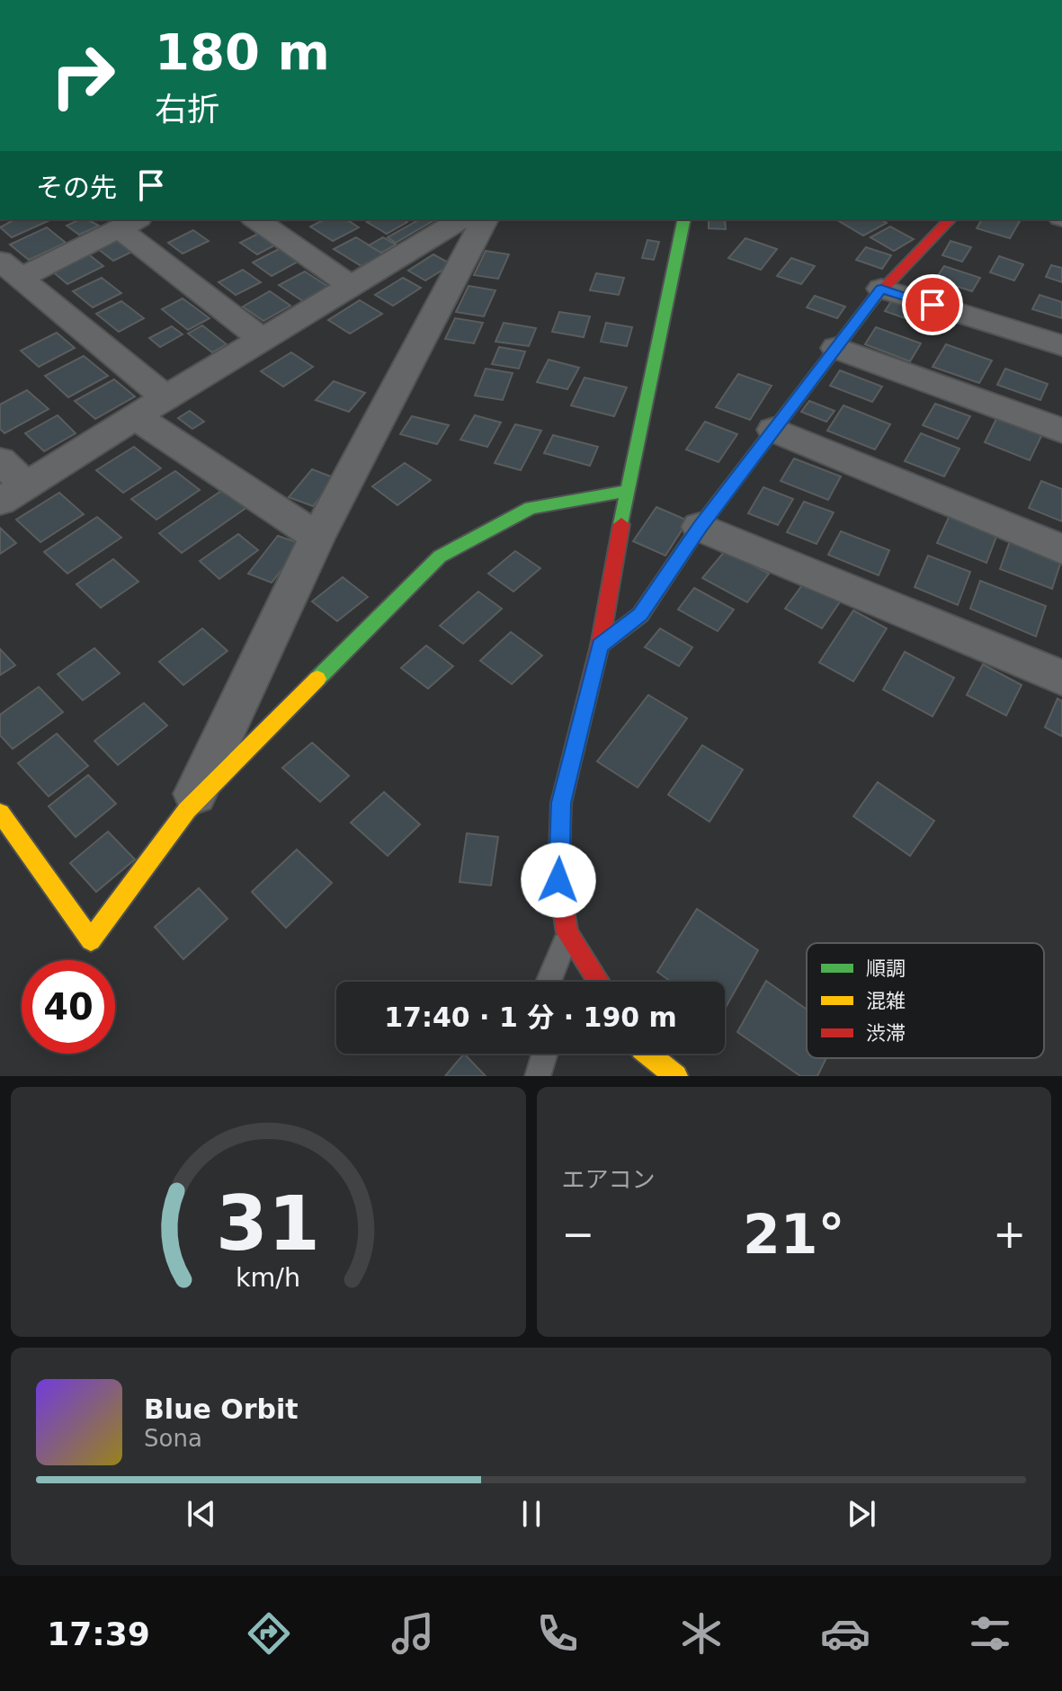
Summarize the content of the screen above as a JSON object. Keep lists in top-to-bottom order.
{
  "legend": ["順調", "混雑", "渋滞"],
  "page": {
    "turn": ["180 m", "右折"],
    "then": "その先",
    "limit": "40",
    "trip": "17:40 · 1 分 · 190 m",
    "tile": "エアコン",
    "heat": ["−", "21°", "+"],
    "song": ["Blue Orbit", "Sona"],
    "tabs": "17:39",
    "gauge": ["31", "km/h"]
  }
}
